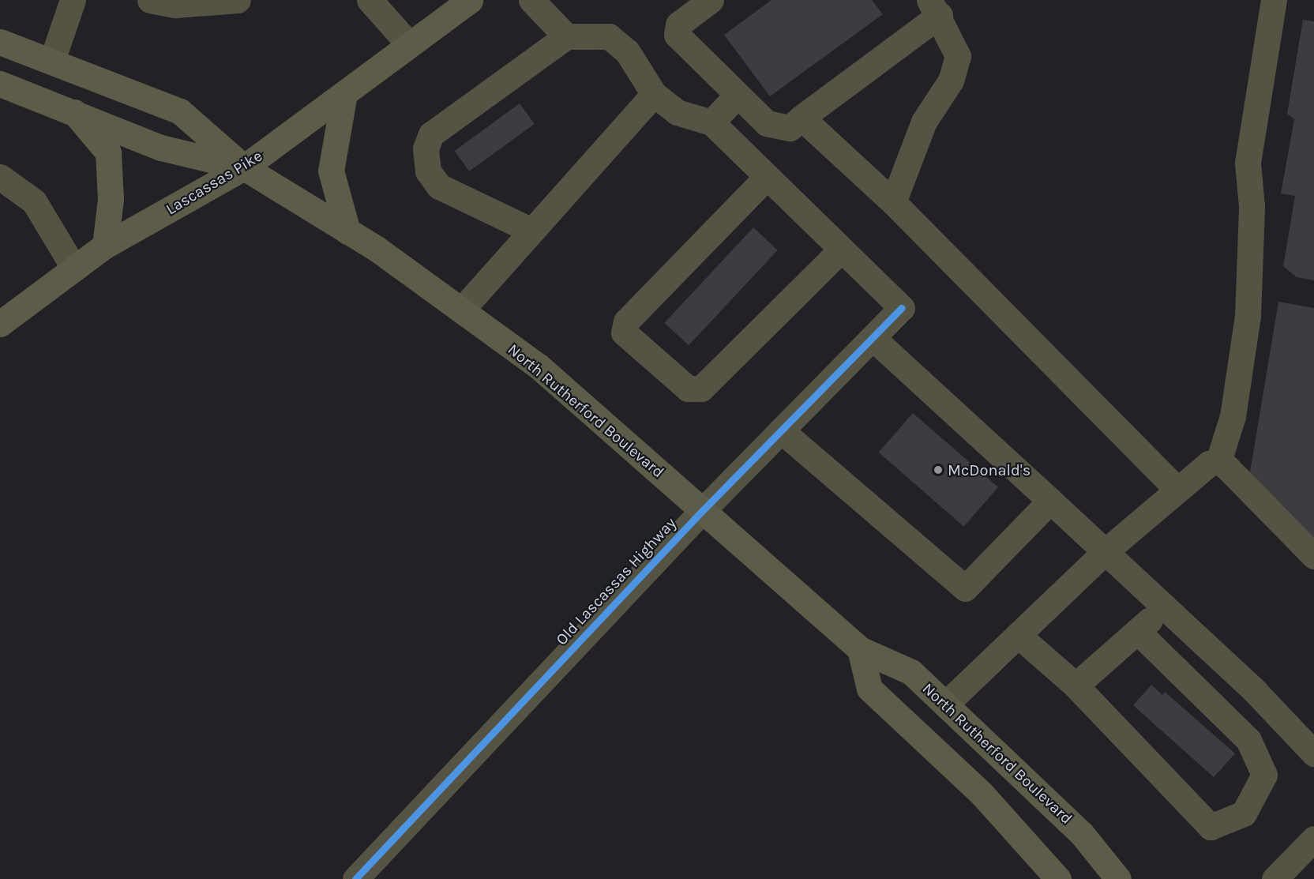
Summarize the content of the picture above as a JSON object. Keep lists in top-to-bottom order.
{
  "streets": {
    "main road": ["Lascassas Pike", "North Rutherford Boulevard"],
    "street": ["Old Lascassas Highway"]
  },
  "crossings": [
    ["Lascassas Pike", "North Rutherford Boulevard"],
    ["North Rutherford Boulevard", "Old Lascassas Highway"]
  ],
  "places": ["McDonald's"]
}
